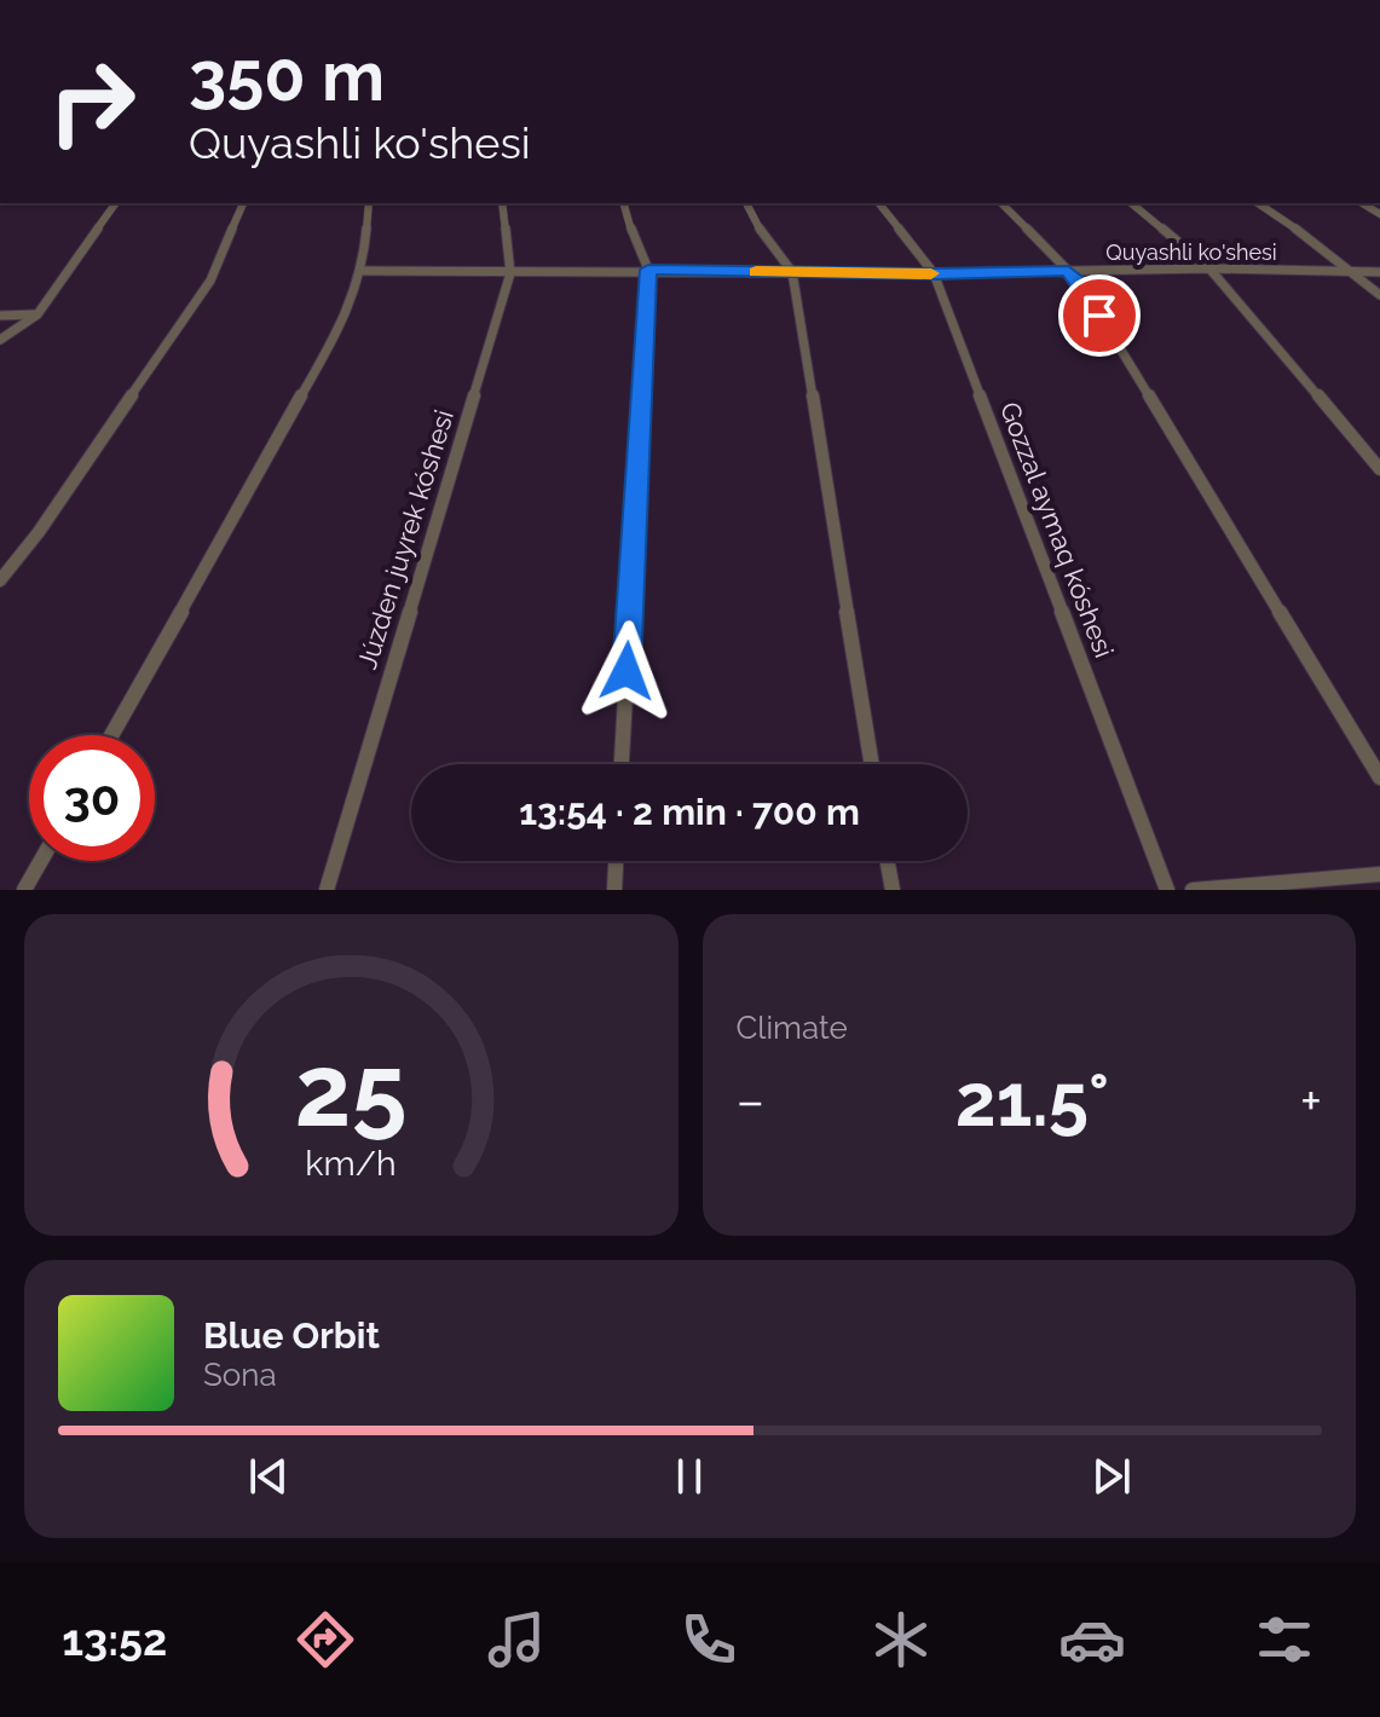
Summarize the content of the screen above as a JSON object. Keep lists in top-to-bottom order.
{
  "streets": {
    "street": ["Quyashli ko'shesi", "Gozzal aymaq kóshesi", "Júzden juyrek kóshesi"]
  },
  "crossings": [
    ["Quyashli ko'shesi", "Gozzal aymaq kóshesi"],
    ["Quyashli ko'shesi", "Júzden juyrek kóshesi"]
  ],
  "page": {
    "turn": ["350 m", "Quyashli ko'shesi"],
    "limit": "30",
    "trip": "13:54 · 2 min · 700 m",
    "tile": "Climate",
    "heat": ["−", "21.5°", "+"],
    "song": ["Blue Orbit", "Sona"],
    "tabs": "13:52",
    "gauge": ["25", "km/h"]
  }
}
